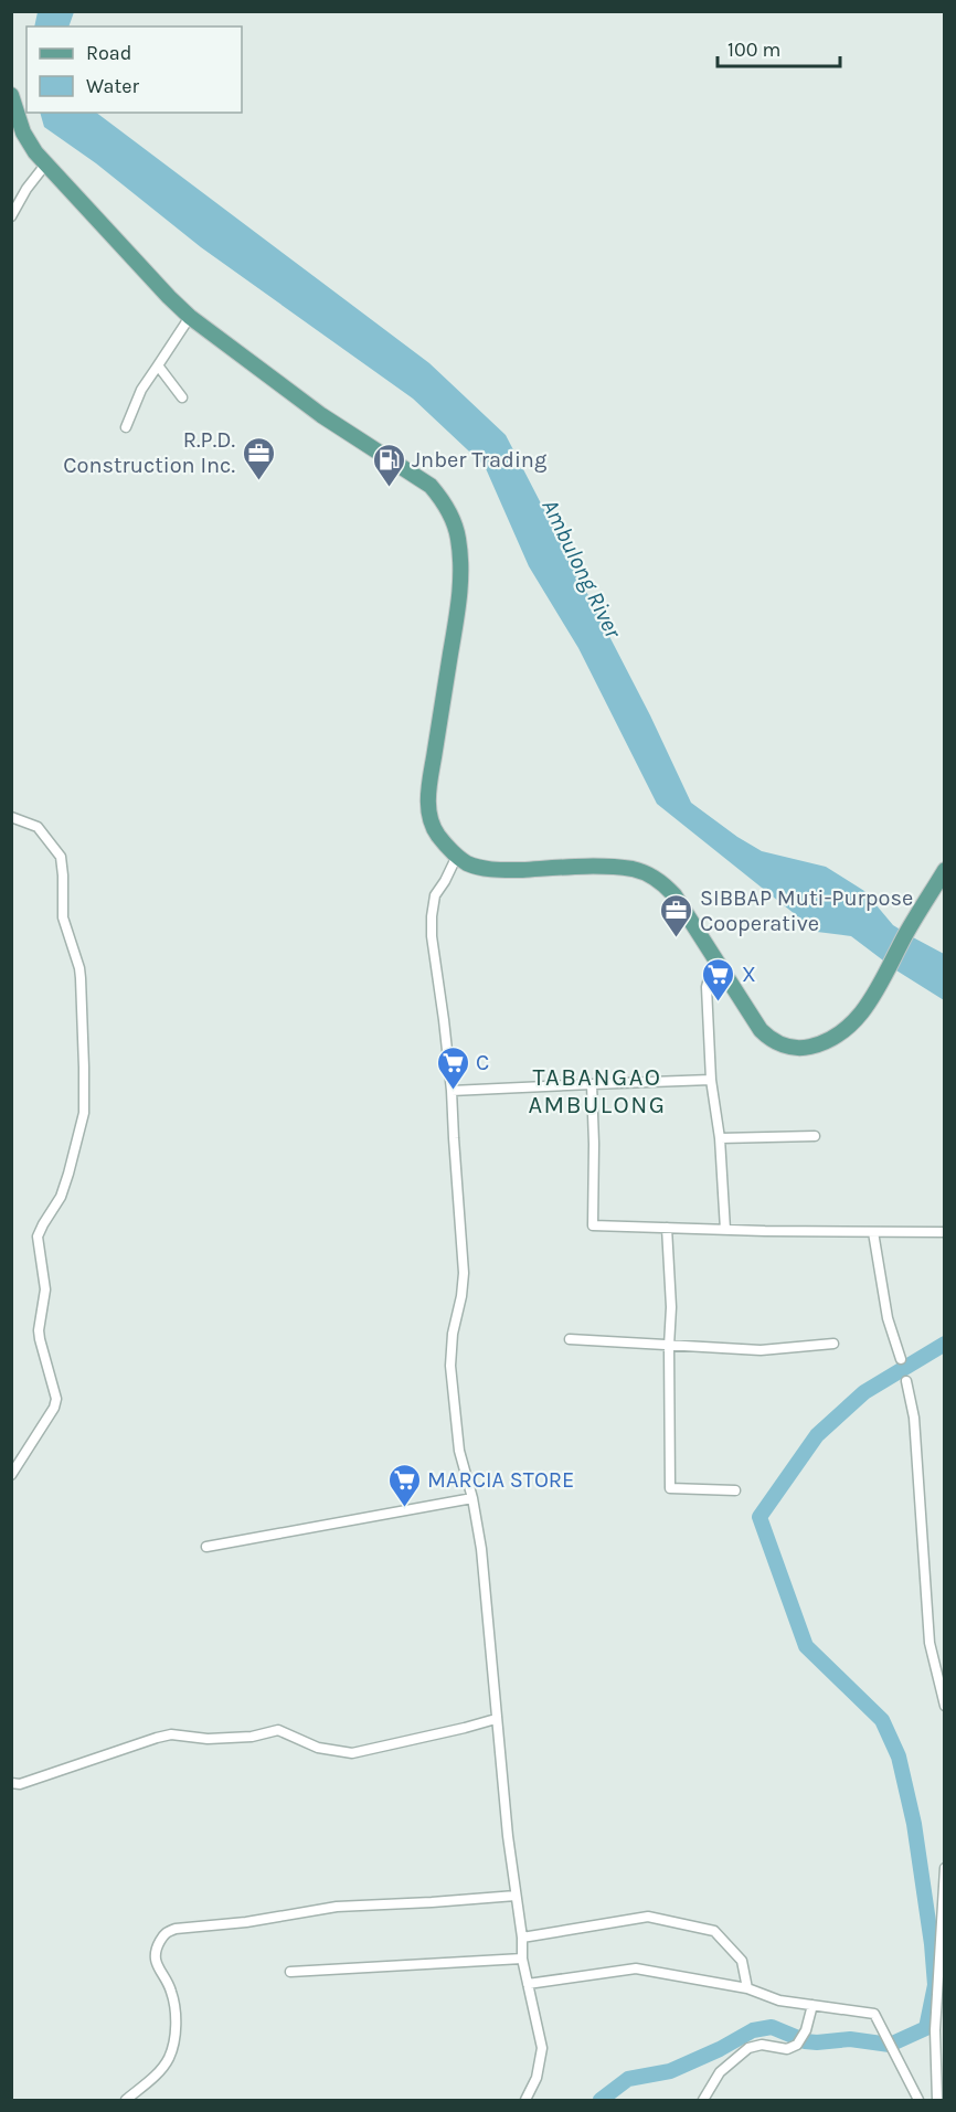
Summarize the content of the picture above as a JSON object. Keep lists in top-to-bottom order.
{
  "districts": ["TABANGAO AMBULONG"],
  "water": ["Ambulong River"],
  "places": {
    "office": ["R.P.D. Construction Inc.", "SIBBAP Muti-Purpose Cooperative"],
    "fuel station": ["Jnber Trading"],
    "supermarket": ["X", "C", "MARCIA STORE"]
  },
  "legend": ["Road", "Water"],
  "scale_bar": "100 m"
}
